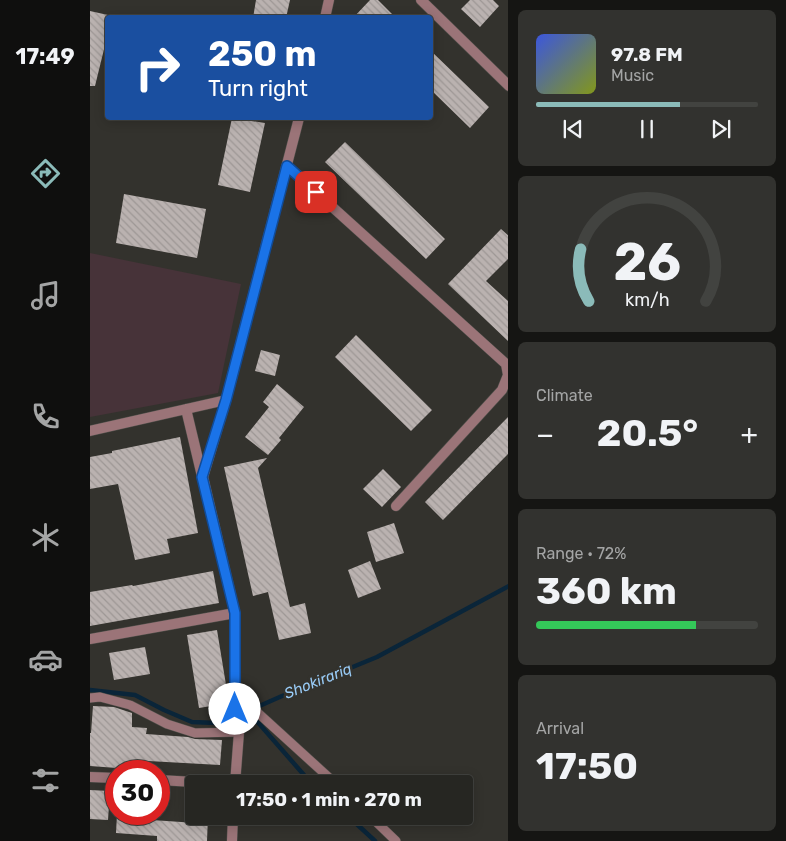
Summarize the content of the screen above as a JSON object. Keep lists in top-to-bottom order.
{
  "water": ["Shokirariq"],
  "page": {
    "tabs": "17:49",
    "turn": ["250 m", "Turn right"],
    "song": ["97.8 FM", "Music"],
    "tile": [
      "Climate",
      ["Range · 72%", "360 km"],
      ["Arrival", "17:50"]
    ],
    "heat": ["−", "20.5°", "+"],
    "limit": "30",
    "trip": "17:50 · 1 min · 270 m",
    "gauge": ["26", "km/h"]
  }
}
